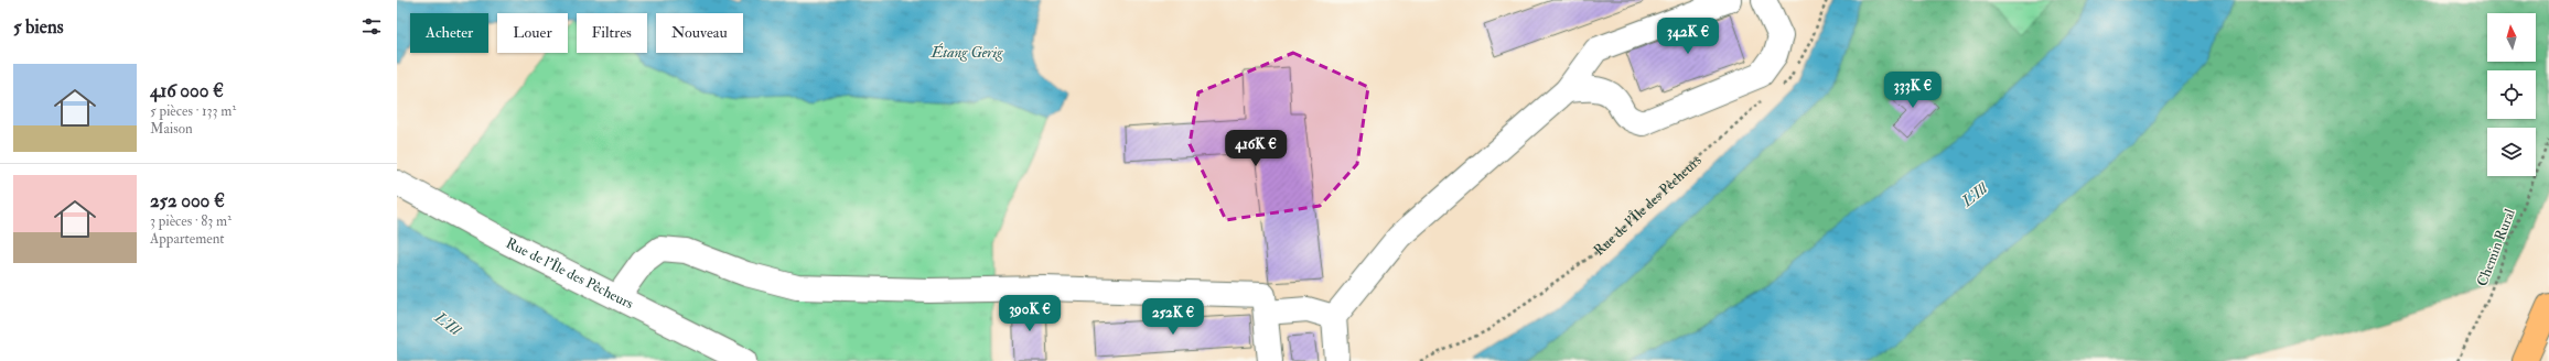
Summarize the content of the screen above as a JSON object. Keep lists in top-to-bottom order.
{
  "streets": {
    "street": ["Rue de l'Île des Pêcheurs"],
    "path": ["Chemin Rural"]
  },
  "water": ["Étang Gerig", "L'Ill"],
  "north": "top",
  "page": {
    "heading": "5 biens",
    "chip": [
      "Acheter",
      "Louer",
      "Filtres",
      "Nouveau"
    ],
    "price": [
      "342K €",
      "333K €",
      "416K €",
      "390K €",
      "252K €"
    ],
    "list": [
      {
        "name": "416 000 €",
        "note": "5 pièces · 133 m² · Maison"
      },
      {
        "name": "252 000 €",
        "note": "3 pièces · 83 m² · Appartement"
      }
    ]
  }
}
